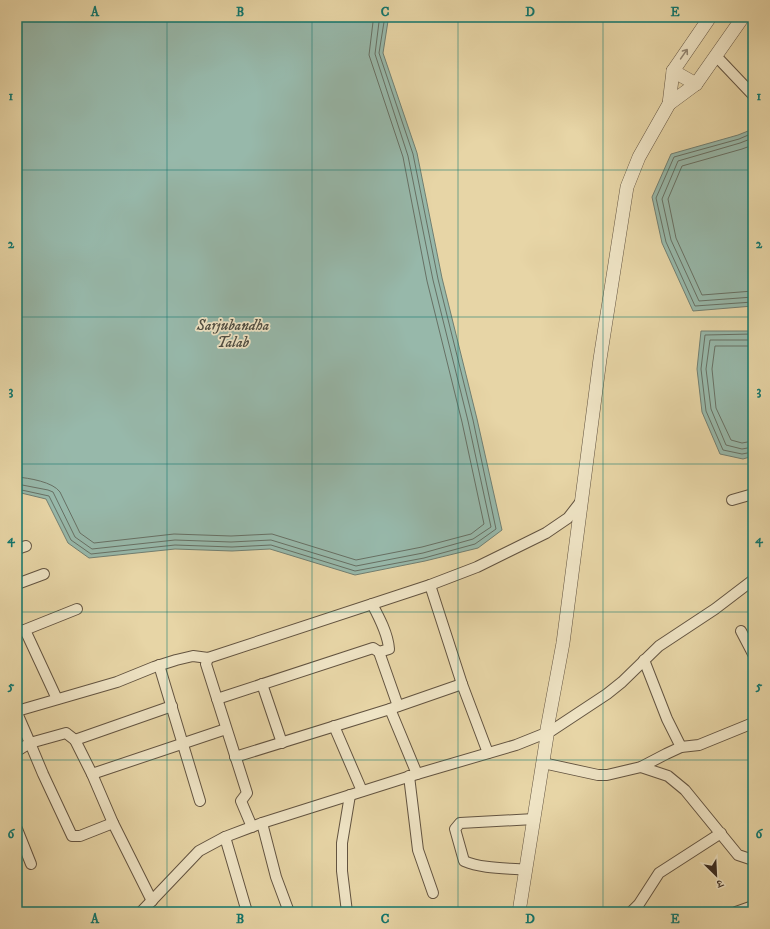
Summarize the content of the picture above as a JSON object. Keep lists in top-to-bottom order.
{
  "water": ["Sarjubandha Talab"],
  "north": "bottom right",
  "grid": {
    "columns": [
      "A",
      "B",
      "C",
      "D",
      "E"
    ],
    "rows": [
      "1",
      "2",
      "3",
      "4",
      "5",
      "6"
    ]
  }
}
